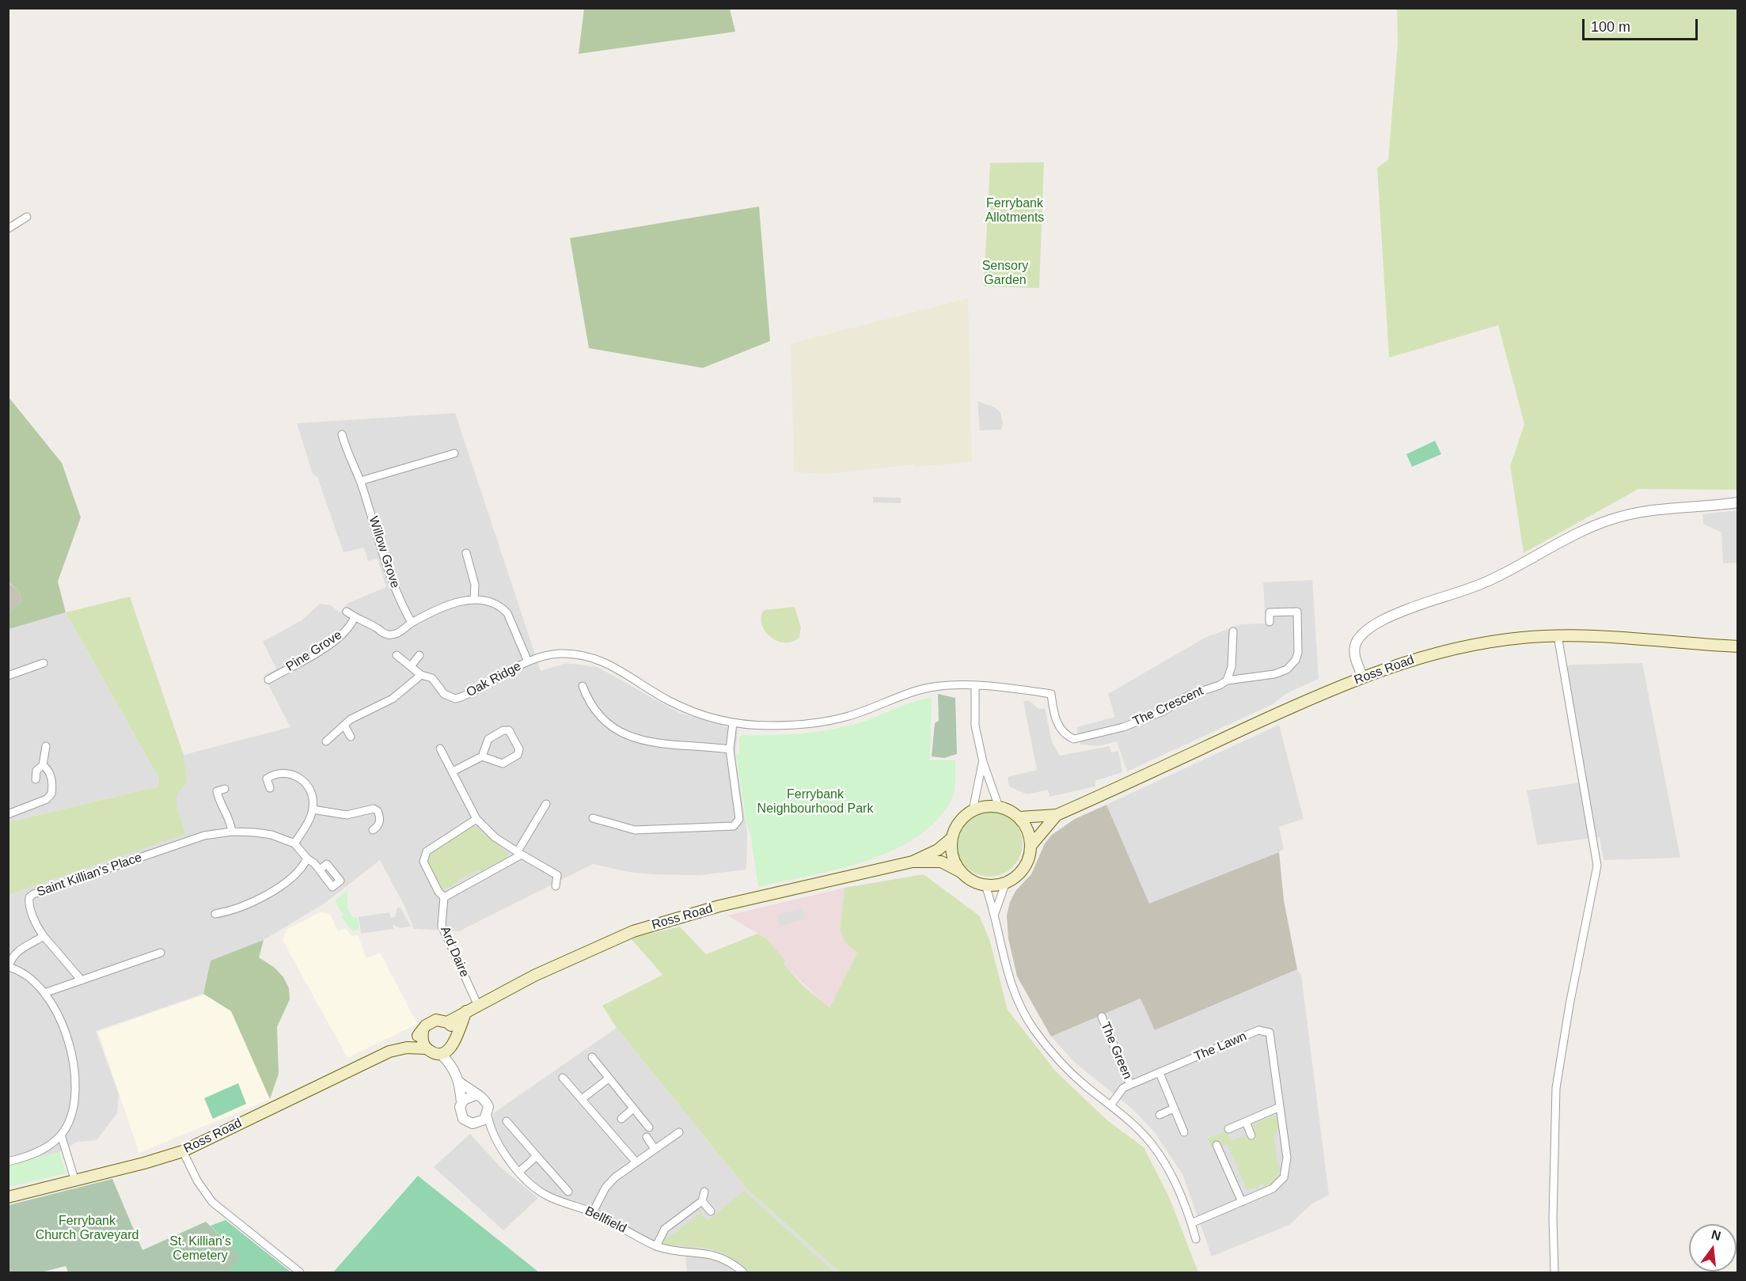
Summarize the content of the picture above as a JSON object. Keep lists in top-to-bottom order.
{
  "streets": {
    "main road": ["Ross Road"],
    "street": [
      "Willow Grove",
      "Pine Grove",
      "Oak Ridge",
      "The Crescent",
      "Saint Killian's Place",
      "Ard Daire",
      "The Lawn",
      "The Green",
      "Bellfield"
    ]
  },
  "crossings": [
    ["Ross Road", "Ard Daire"],
    ["The Lawn", "The Green"]
  ],
  "parks": [
    "Ferrybank Allotments",
    "Sensory Garden",
    "Ferrybank Neighbourhood Park",
    "Ferrybank Church Graveyard",
    "St. Killian's Cemetery"
  ],
  "scale_bar": "100 m",
  "north": "top"
}
